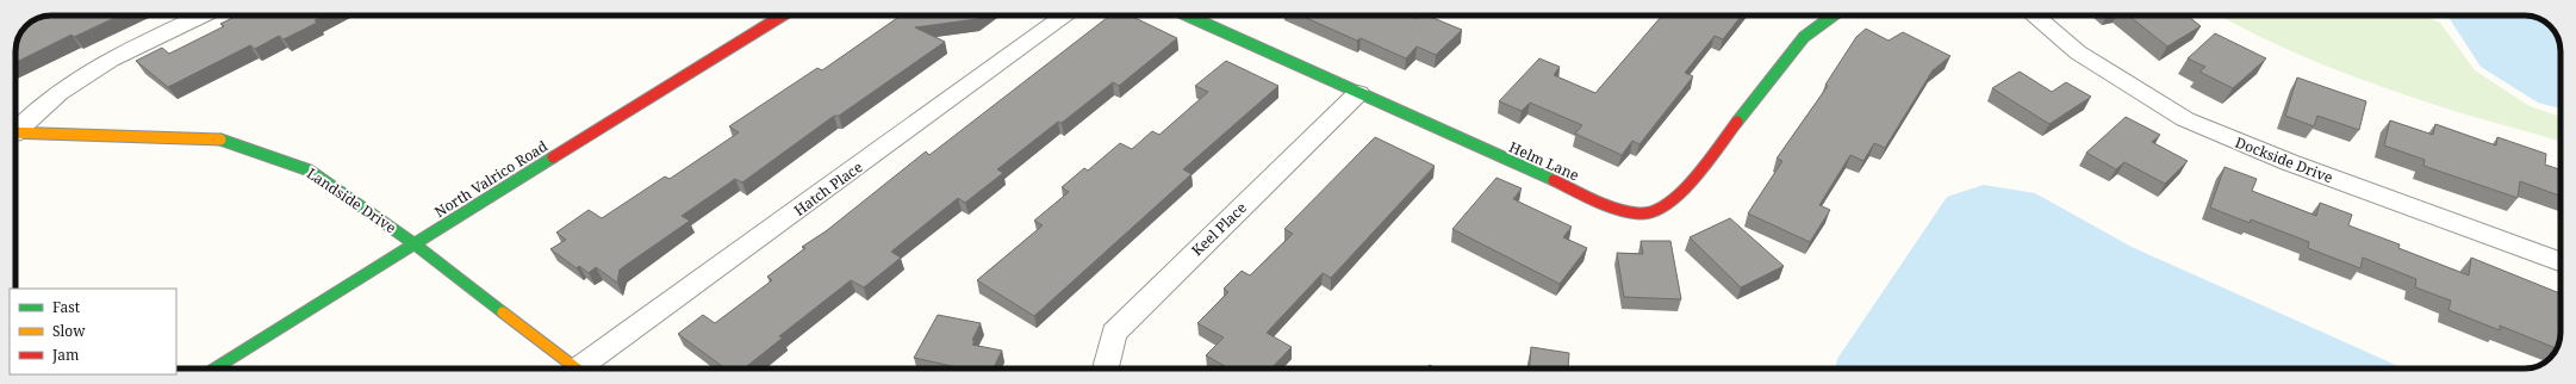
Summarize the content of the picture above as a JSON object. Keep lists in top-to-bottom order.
{
  "streets": {
    "street": [
      "Dockside Drive",
      "Helm Lane",
      "North Valrico Road",
      "Hatch Place",
      "Landside Drive",
      "Keel Place"
    ]
  },
  "crossings": [
    ["Helm Lane", "Keel Place"],
    ["North Valrico Road", "Landside Drive"]
  ],
  "legend": ["Fast", "Slow", "Jam"]
}
